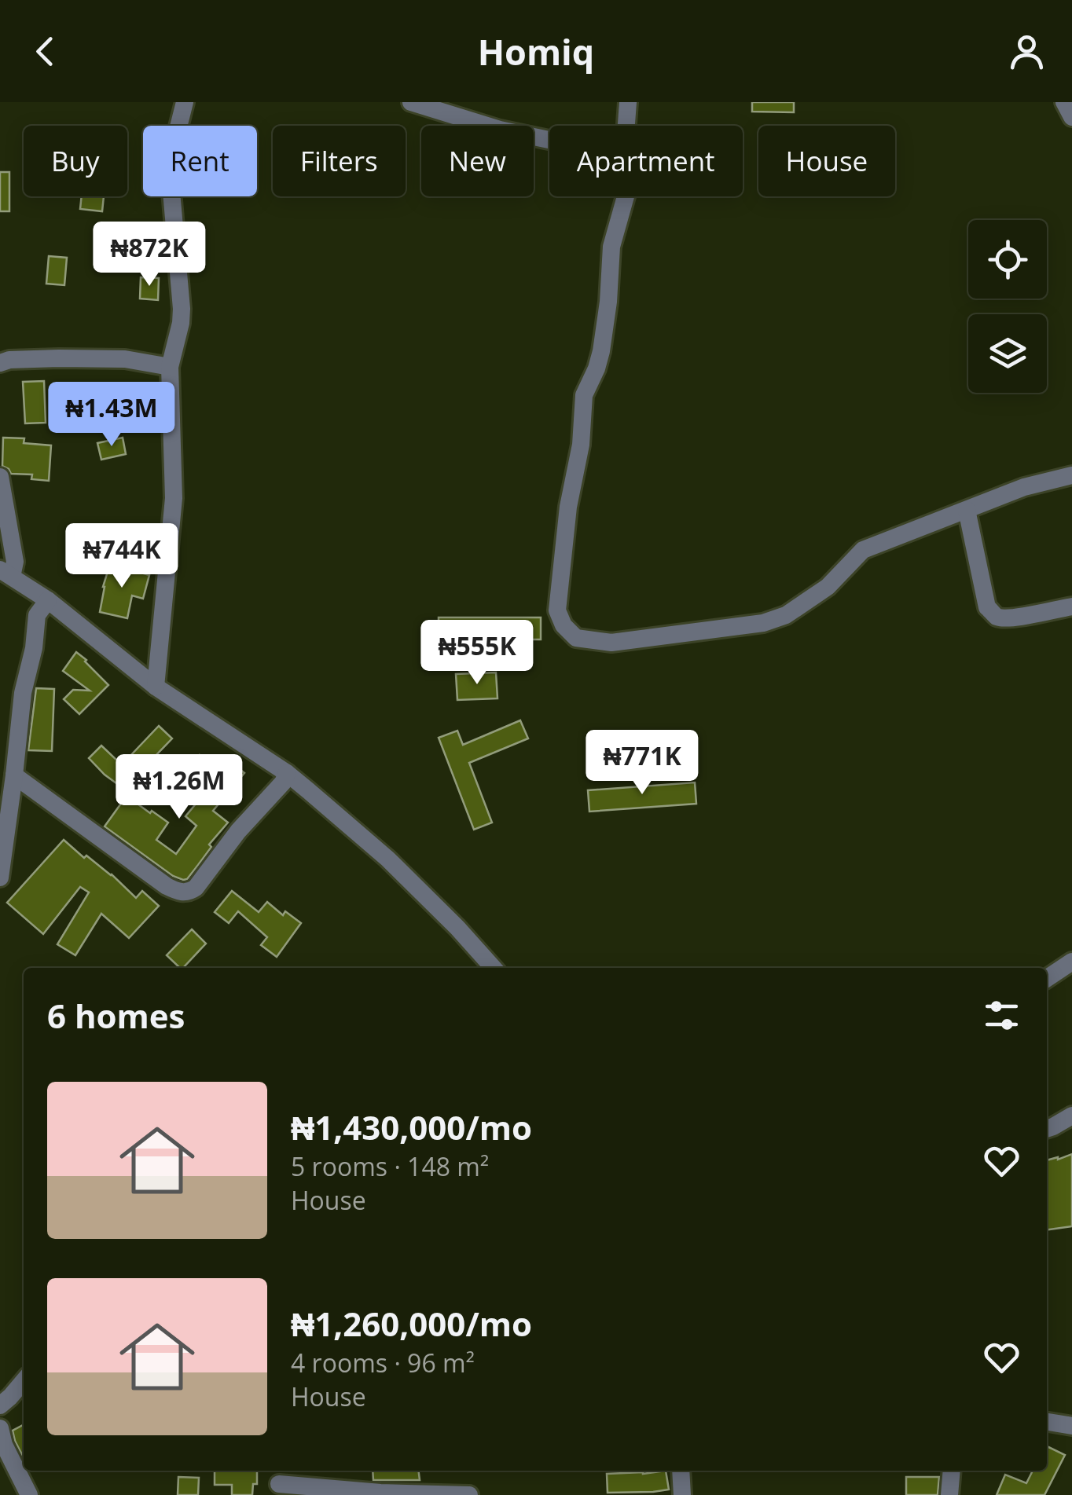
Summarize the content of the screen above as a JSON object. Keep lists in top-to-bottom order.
{
  "page": {
    "header": "Homiq",
    "chip": [
      "Buy",
      "Rent",
      "Filters",
      "New",
      "Apartment",
      "House"
    ],
    "price": [
      "₦872K",
      "₦1.43M",
      "₦744K",
      "₦555K",
      "₦771K",
      "₦1.26M"
    ],
    "heading": "6 homes",
    "list": [
      {
        "name": "₦1,430,000/mo",
        "note": "5 rooms · 148 m² · House"
      },
      {
        "name": "₦1,260,000/mo",
        "note": "4 rooms · 96 m² · House"
      }
    ]
  }
}
